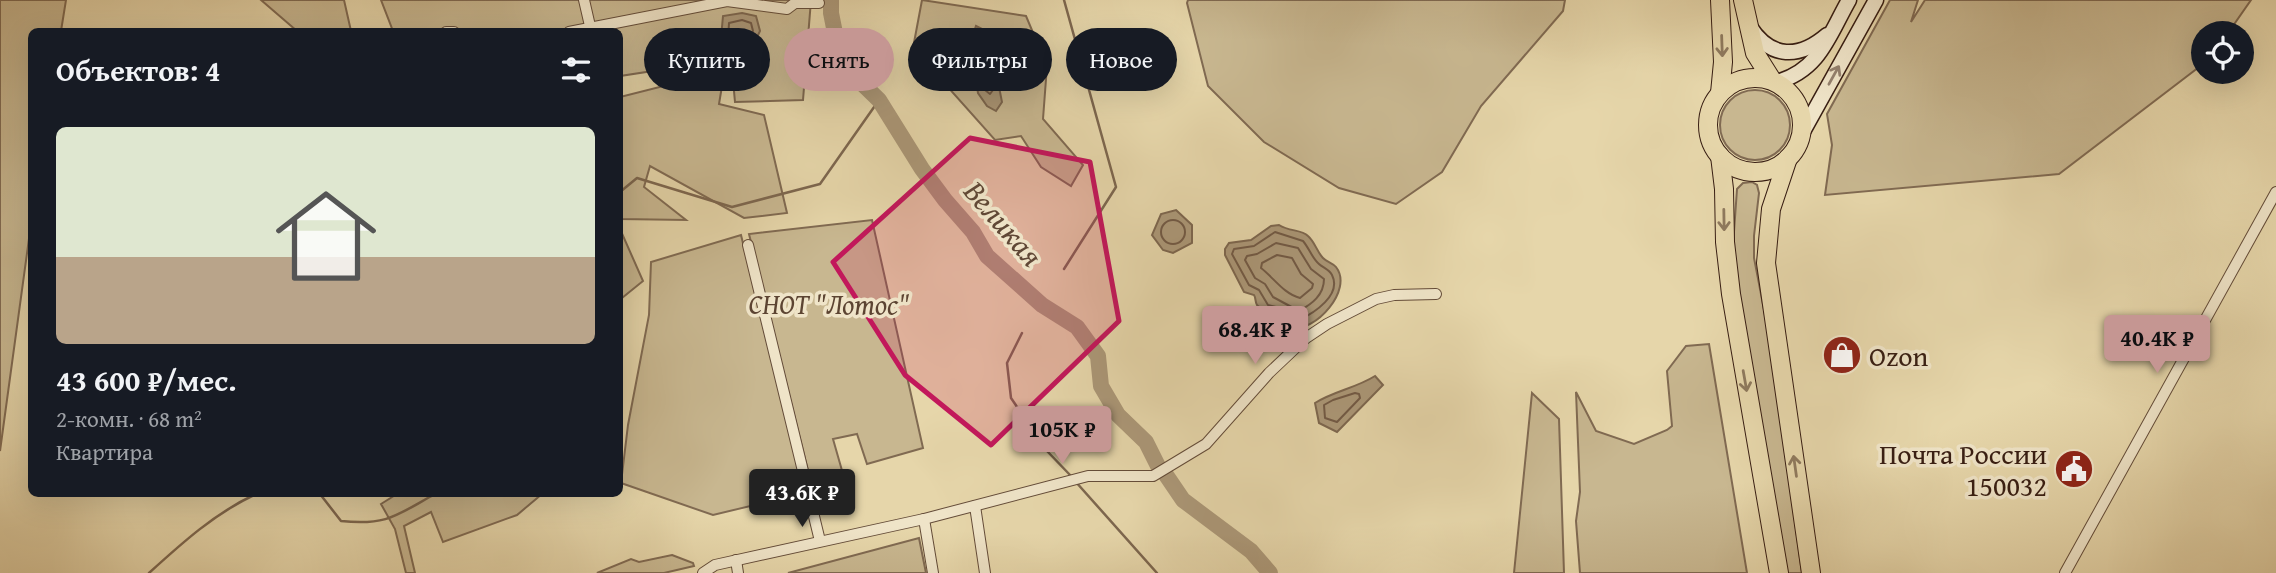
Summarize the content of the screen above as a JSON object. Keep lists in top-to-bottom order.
{
  "water": ["Великая"],
  "parks": ["СНОТ \"Лотос\""],
  "places": {
    "shop": ["Ozon"],
    "public building": ["Почта России 150032"]
  },
  "page": {
    "chip": [
      "Купить",
      "Снять",
      "Фильтры",
      "Новое"
    ],
    "heading": "Объектов: 4",
    "list": [
      {
        "name": "43 600 ₽/мес.",
        "note": "2-комн. · 68 m² · Квартира"
      }
    ],
    "price": [
      "68.4K ₽",
      "40.4K ₽",
      "105K ₽",
      "43.6K ₽"
    ]
  }
}
